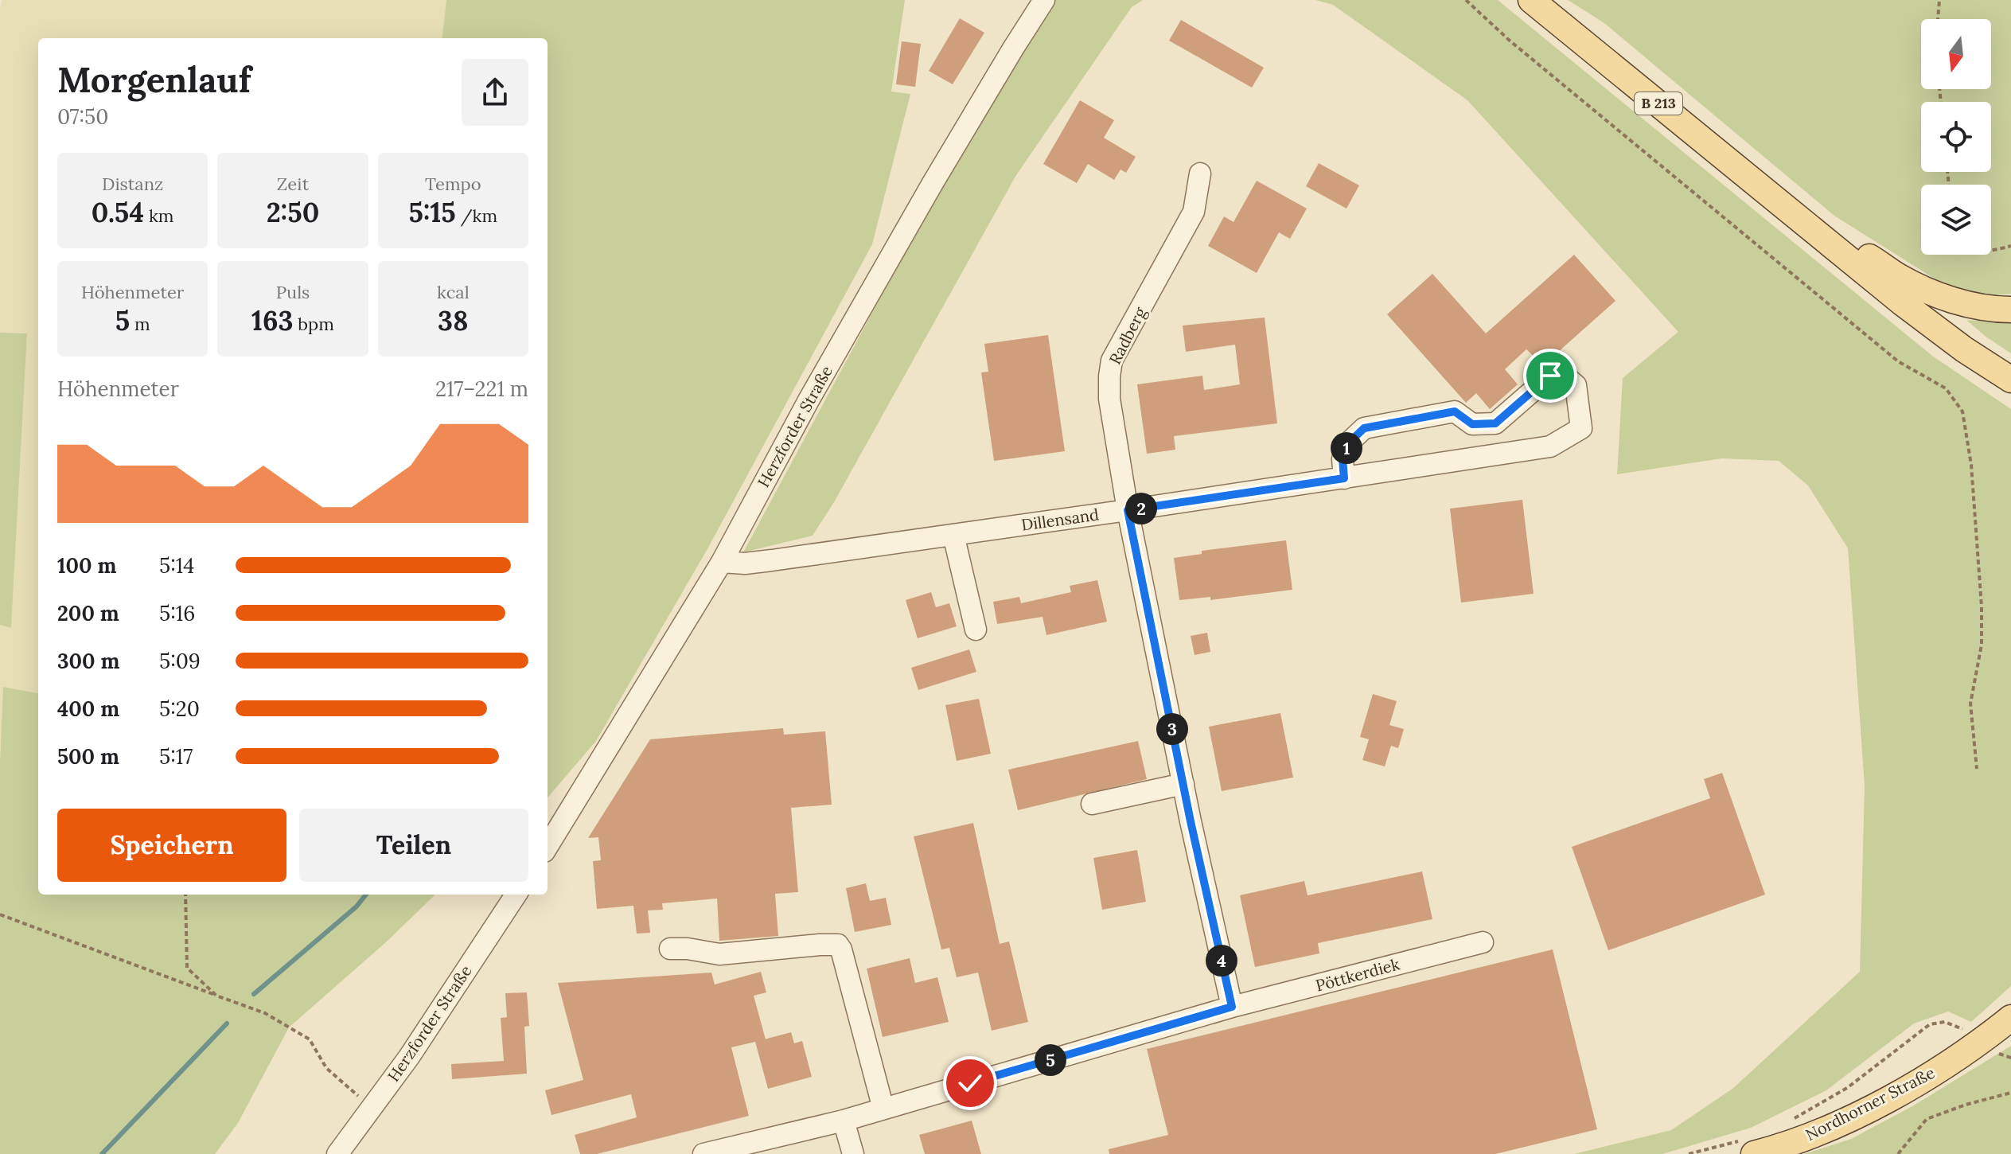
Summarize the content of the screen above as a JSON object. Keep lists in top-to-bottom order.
{
  "streets": {
    "main road": ["B 213", "Nordhorner Straße"],
    "street": [
      "Radberg",
      "Herzforder Straße",
      "Dillensand",
      "Pöttkerdiek"
    ]
  },
  "crossings": [
    ["Radberg", "Dillensand"],
    ["Herzforder Straße", "Dillensand"]
  ],
  "north": "bottom",
  "page": {
    "heading": ["Morgenlauf", "07:50"],
    "stats": [
      ["Distanz", "0.54 km"],
      ["Zeit", "2:50"],
      ["Tempo", "5:15 /km"],
      ["Höhenmeter", "5 m"],
      ["Puls", "163 bpm"],
      ["kcal", "38"]
    ],
    "chart": ["Höhenmeter", "217–221 m"],
    "pins": [
      "1",
      "2",
      "3",
      "4",
      "5"
    ],
    "list": [
      {
        "name": "100 m",
        "note": "5:14"
      },
      {
        "name": "200 m",
        "note": "5:16"
      },
      {
        "name": "300 m",
        "note": "5:09"
      },
      {
        "name": "400 m",
        "note": "5:20"
      },
      {
        "name": "500 m",
        "note": "5:17"
      }
    ],
    "buttons": ["Speichern", "Teilen"]
  }
}
